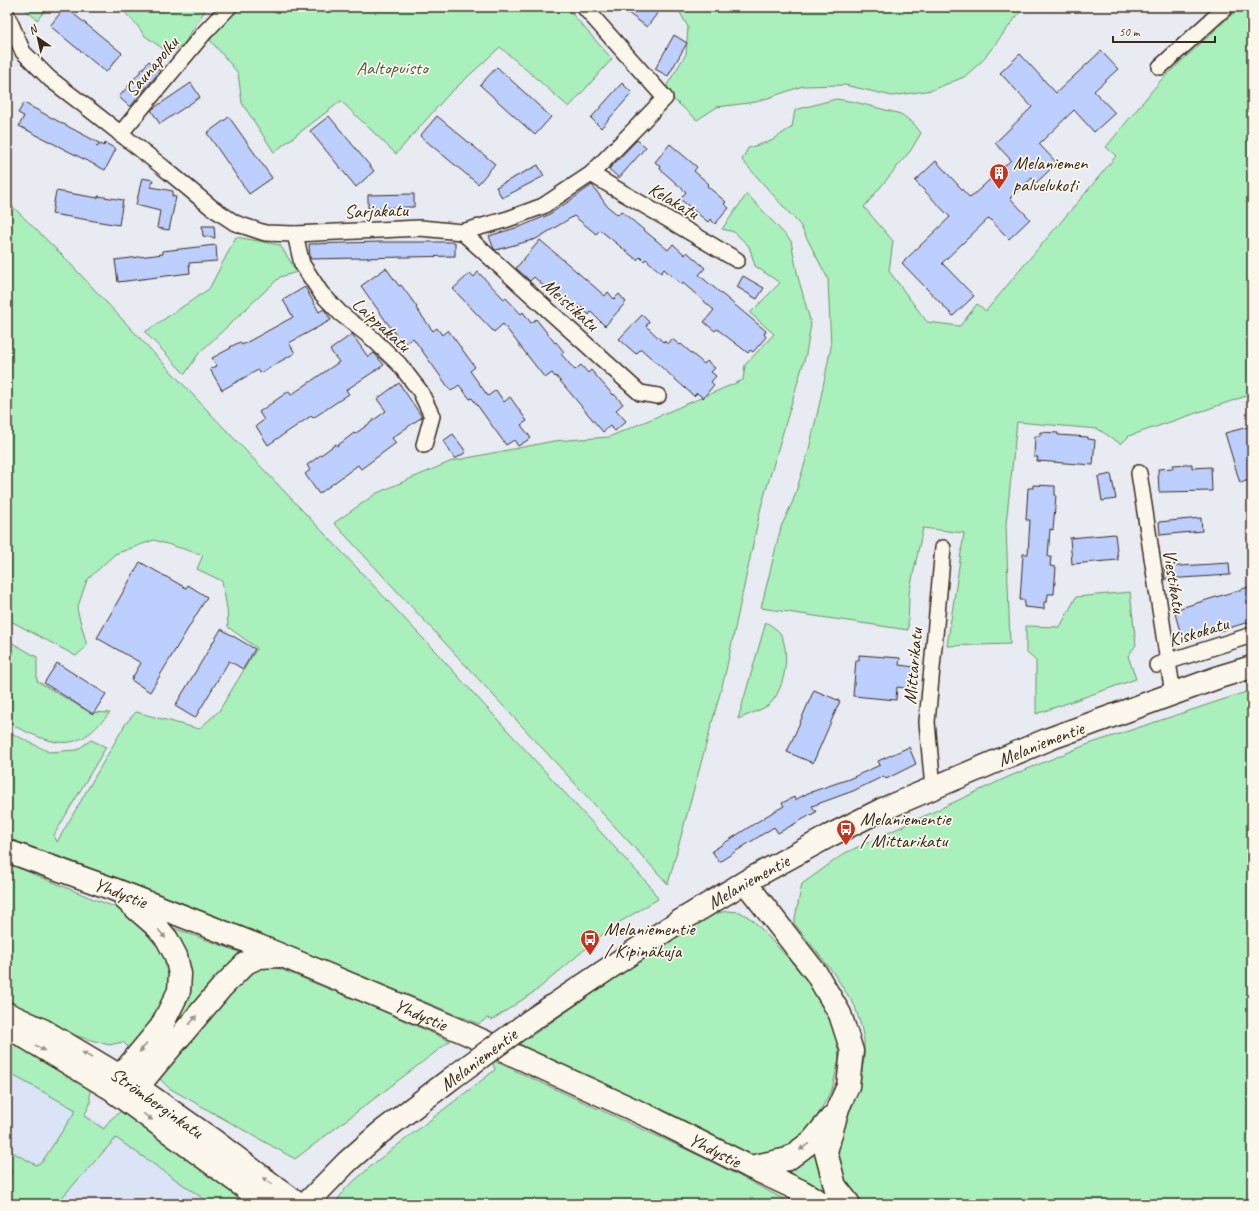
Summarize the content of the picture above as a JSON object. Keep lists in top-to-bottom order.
{
  "streets": {
    "main road": ["Melaniementie", "Yhdystie", "Strömberginkatu"],
    "street": [
      "Saunapolku",
      "Kelakatu",
      "Sarjakatu",
      "Meistikatu",
      "Laippakatu",
      "Viestikatu",
      "Kiskokatu",
      "Mittarikatu"
    ]
  },
  "crossings": [
    ["Saunapolku", "Sarjakatu"],
    ["Kelakatu", "Sarjakatu"],
    ["Sarjakatu", "Meistikatu"],
    ["Sarjakatu", "Laippakatu"],
    ["Viestikatu", "Kiskokatu"],
    ["Viestikatu", "Melaniementie"],
    ["Mittarikatu", "Melaniementie"]
  ],
  "parks": ["Aaltopuisto"],
  "places": {
    "building": ["Melaniemen palvelukoti"],
    "bus stop": ["Melaniementie / Mittarikatu", "Melaniementie / Kipinäkuja"]
  },
  "scale_bar": "50 m",
  "north": "top left"
}
